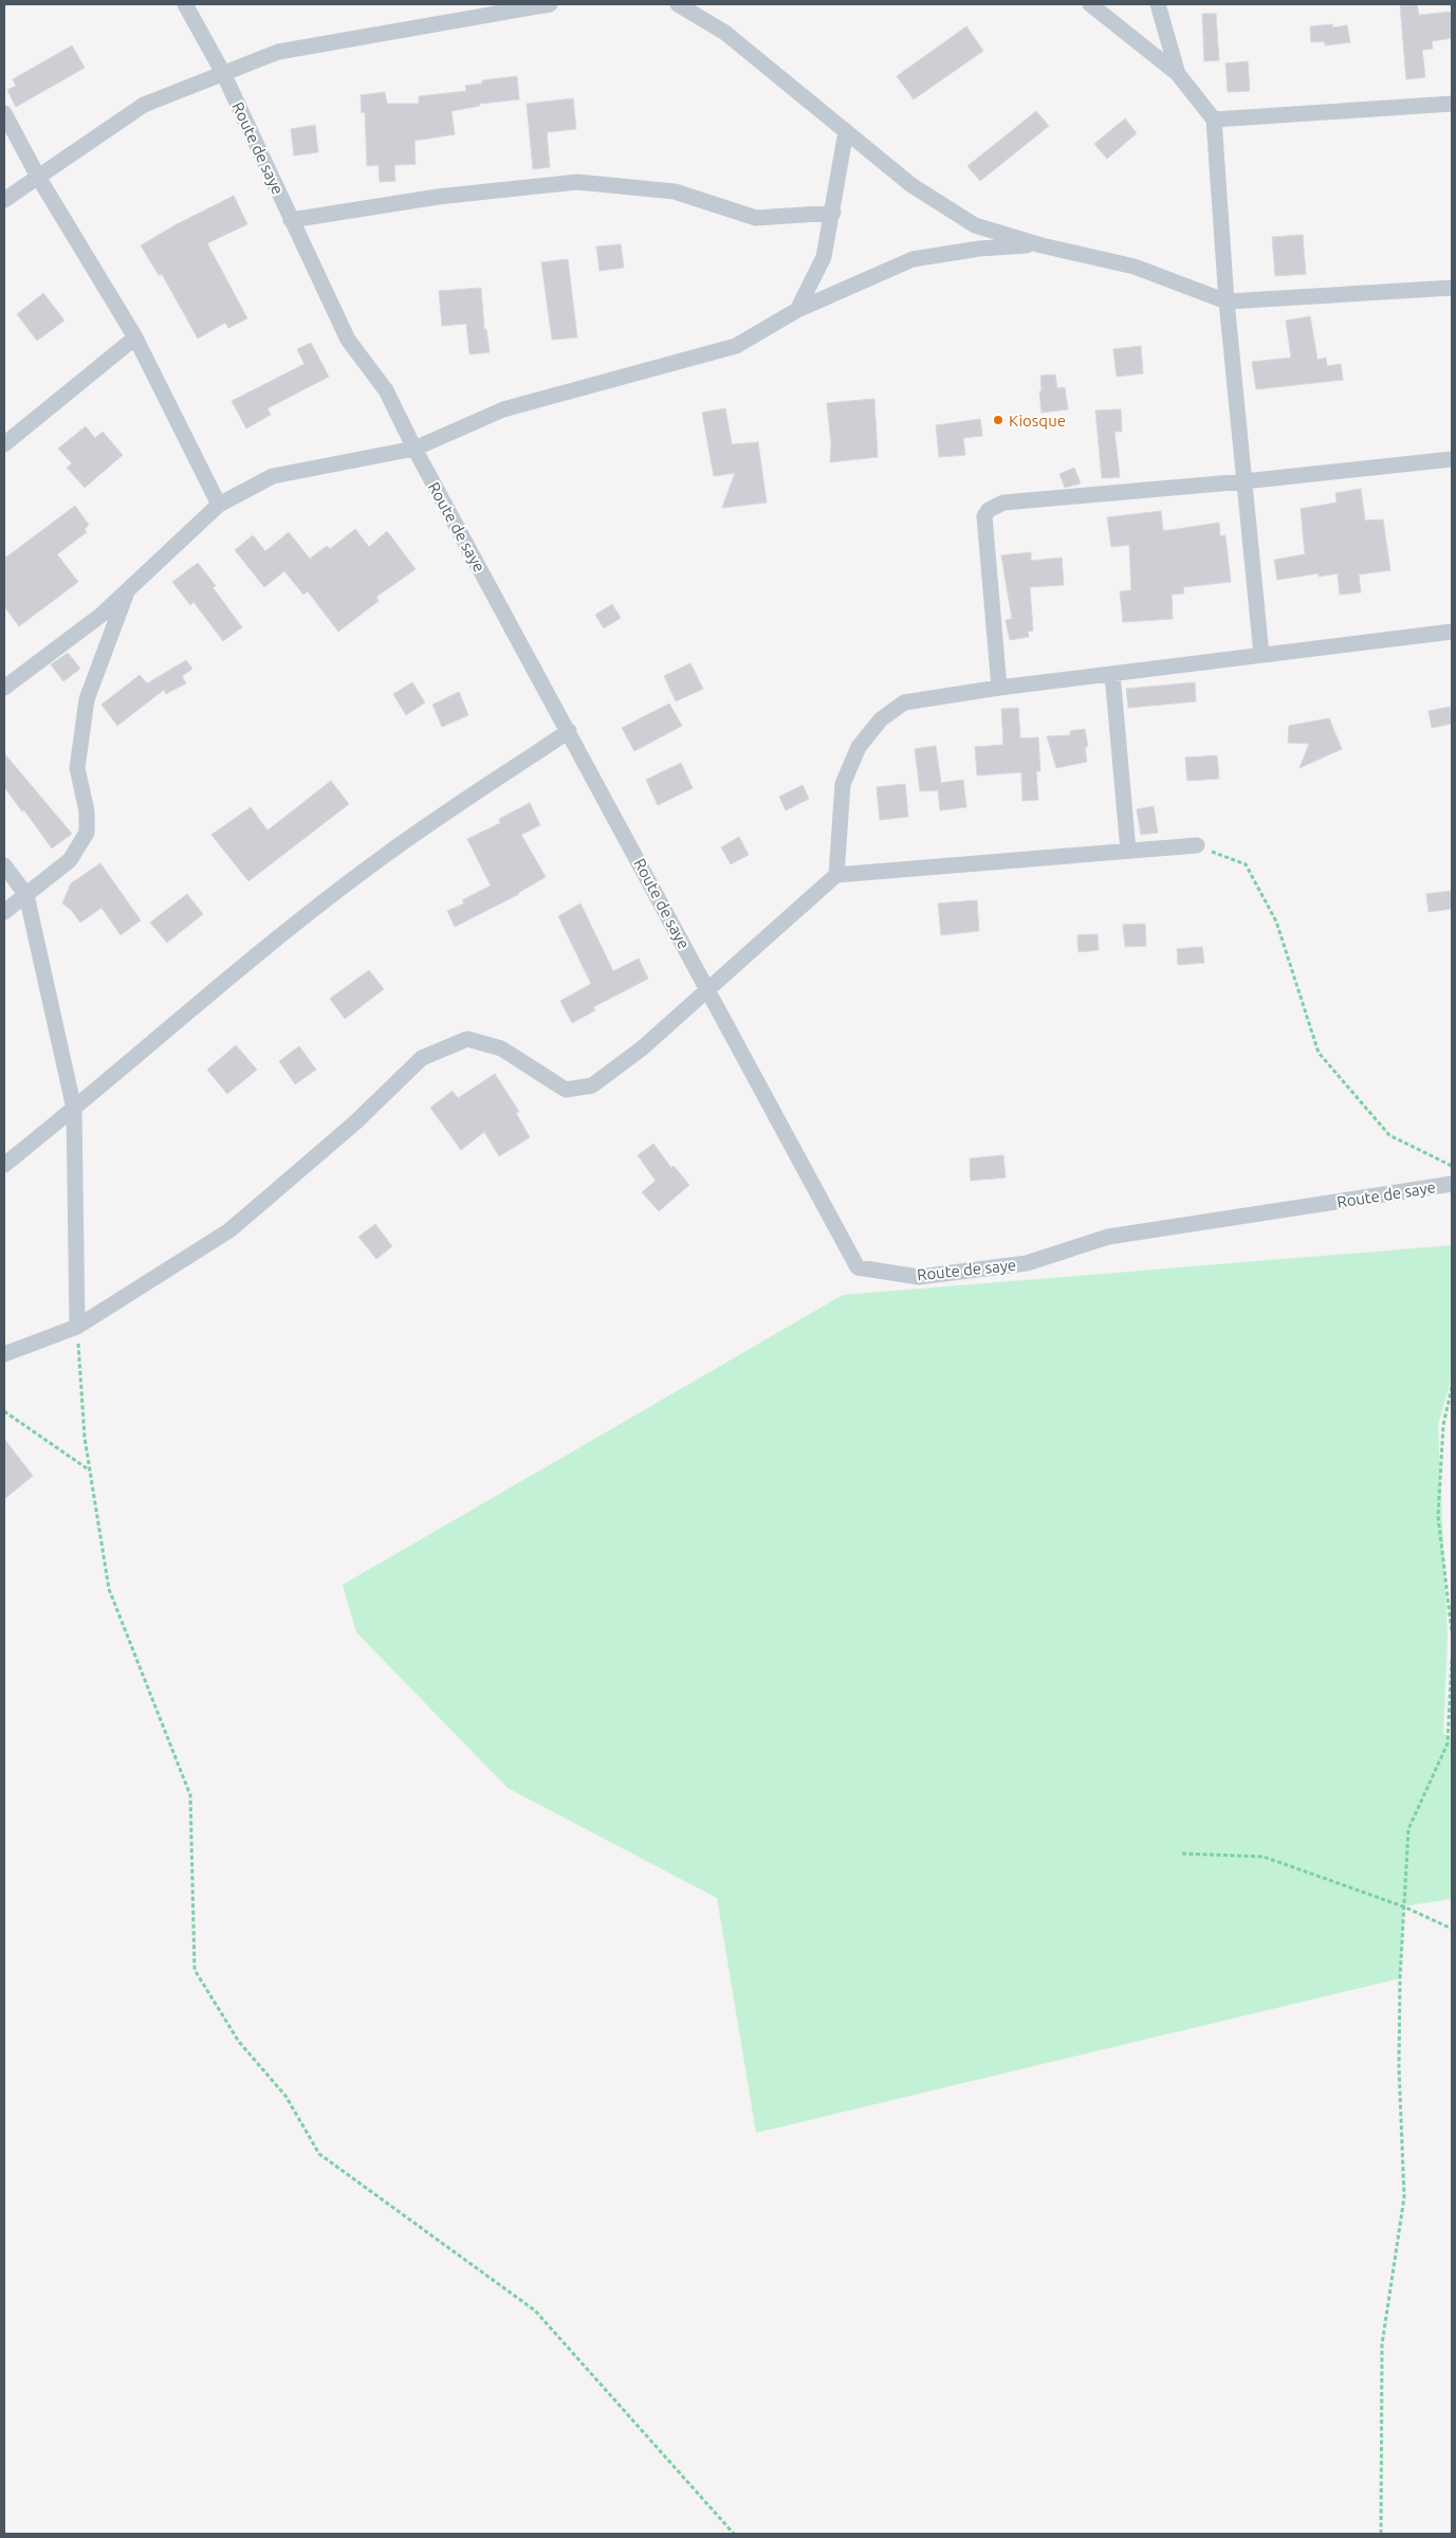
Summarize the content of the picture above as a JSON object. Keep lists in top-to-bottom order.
{
  "streets": {
    "street": ["Route de saye"]
  },
  "places": ["Kiosque"]
}
